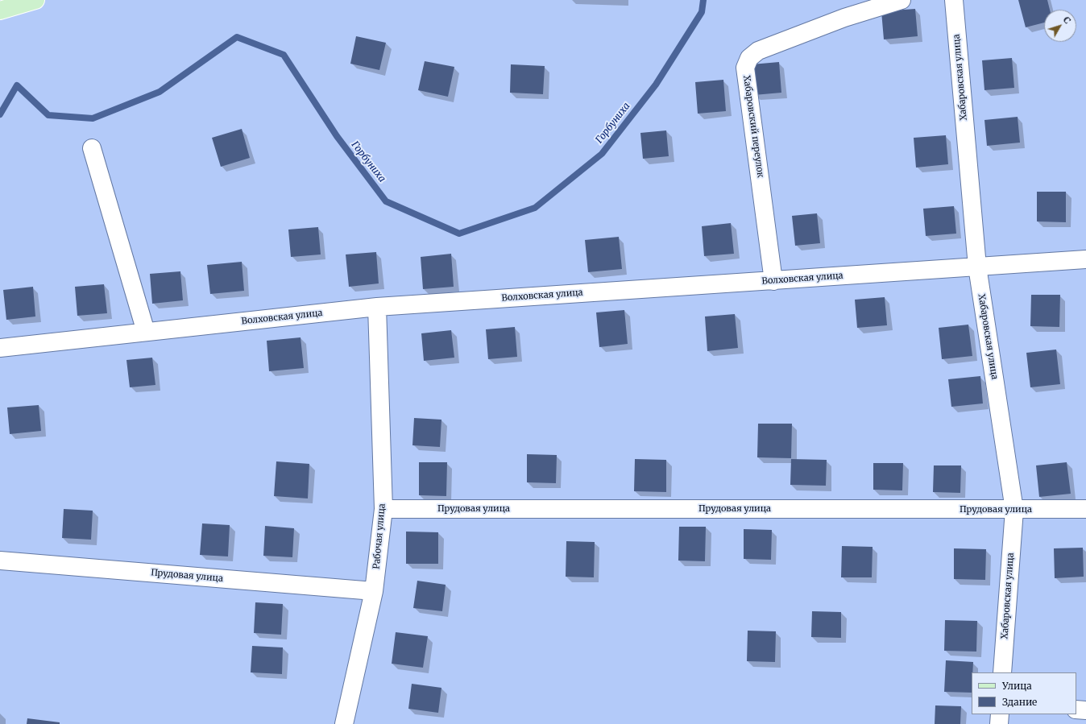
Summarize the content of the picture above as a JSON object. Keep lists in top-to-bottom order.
{
  "streets": {
    "street": [
      "Хабаровская улица",
      "Хабаровский переулок",
      "Волховская улица",
      "Прудовая улица",
      "Рабочая улица"
    ]
  },
  "crossings": [
    ["Хабаровская улица", "Волховская улица"],
    ["Хабаровская улица", "Прудовая улица"],
    ["Хабаровский переулок", "Волховская улица"],
    ["Волховская улица", "Рабочая улица"],
    ["Прудовая улица", "Рабочая улица"]
  ],
  "water": ["Горбуниха"],
  "legend": ["Улица", "Здание"],
  "north": "top right"
}
